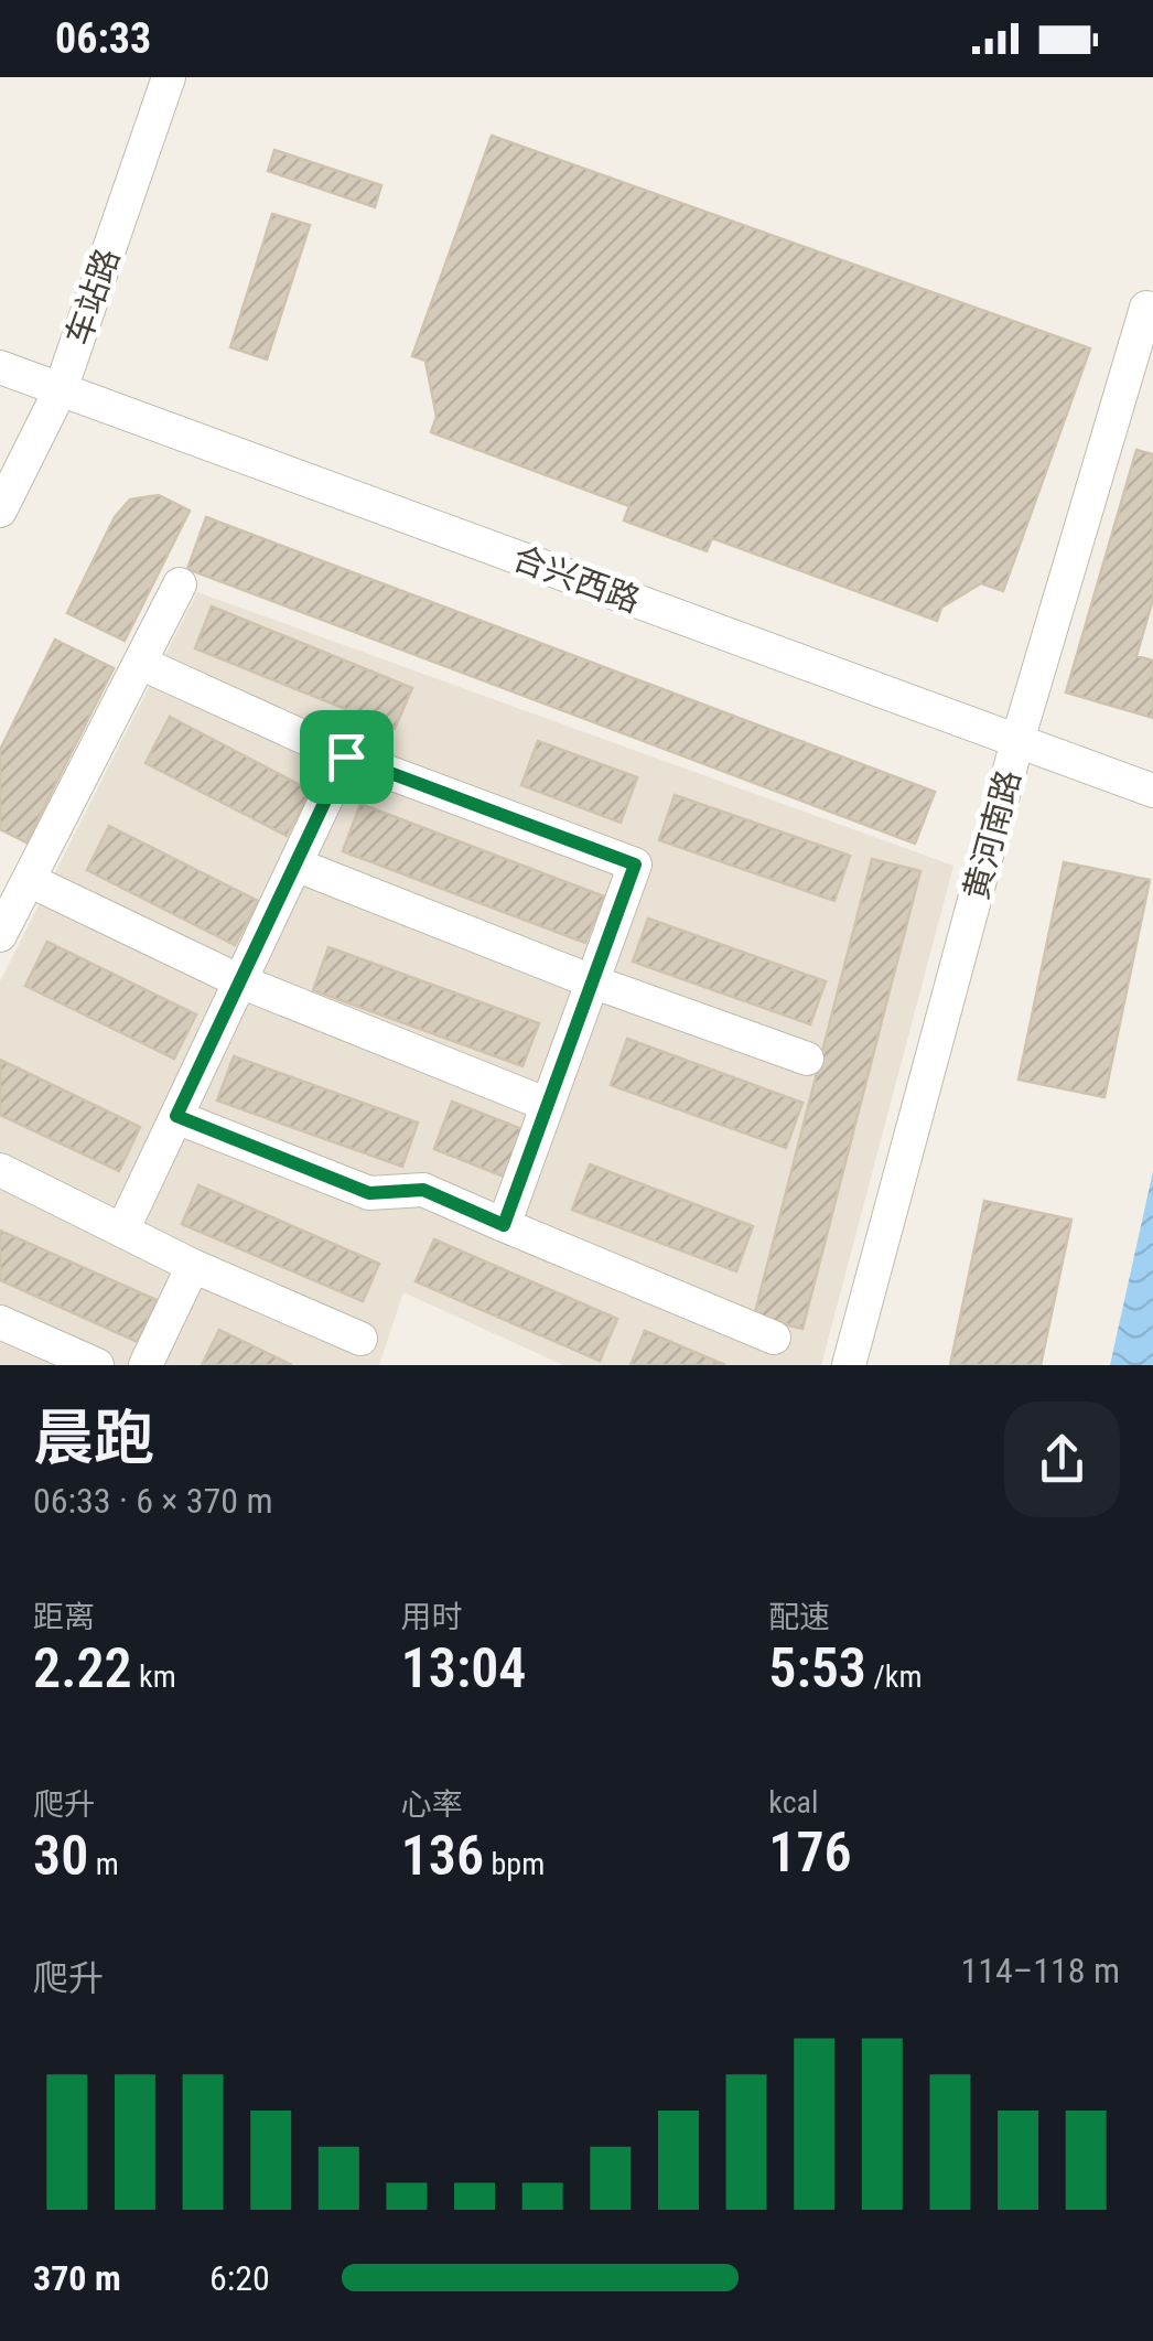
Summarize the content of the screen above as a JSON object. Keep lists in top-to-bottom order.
{
  "streets": {
    "street": ["车站路", "合兴西路", "黄河南路"]
  },
  "crossings": [
    ["车站路", "合兴西路"],
    ["合兴西路", "黄河南路"]
  ],
  "page": {
    "status": "06:33",
    "heading": ["晨跑", "06:33 · 6 × 370 m"],
    "stats": [
      ["距离", "2.22 km"],
      ["用时", "13:04"],
      ["配速", "5:53 /km"],
      ["爬升", "30 m"],
      ["心率", "136 bpm"],
      ["kcal", "176"]
    ],
    "chart": ["爬升", "114–118 m"],
    "list": [
      {
        "name": "370 m",
        "note": "6:20"
      }
    ]
  }
}
